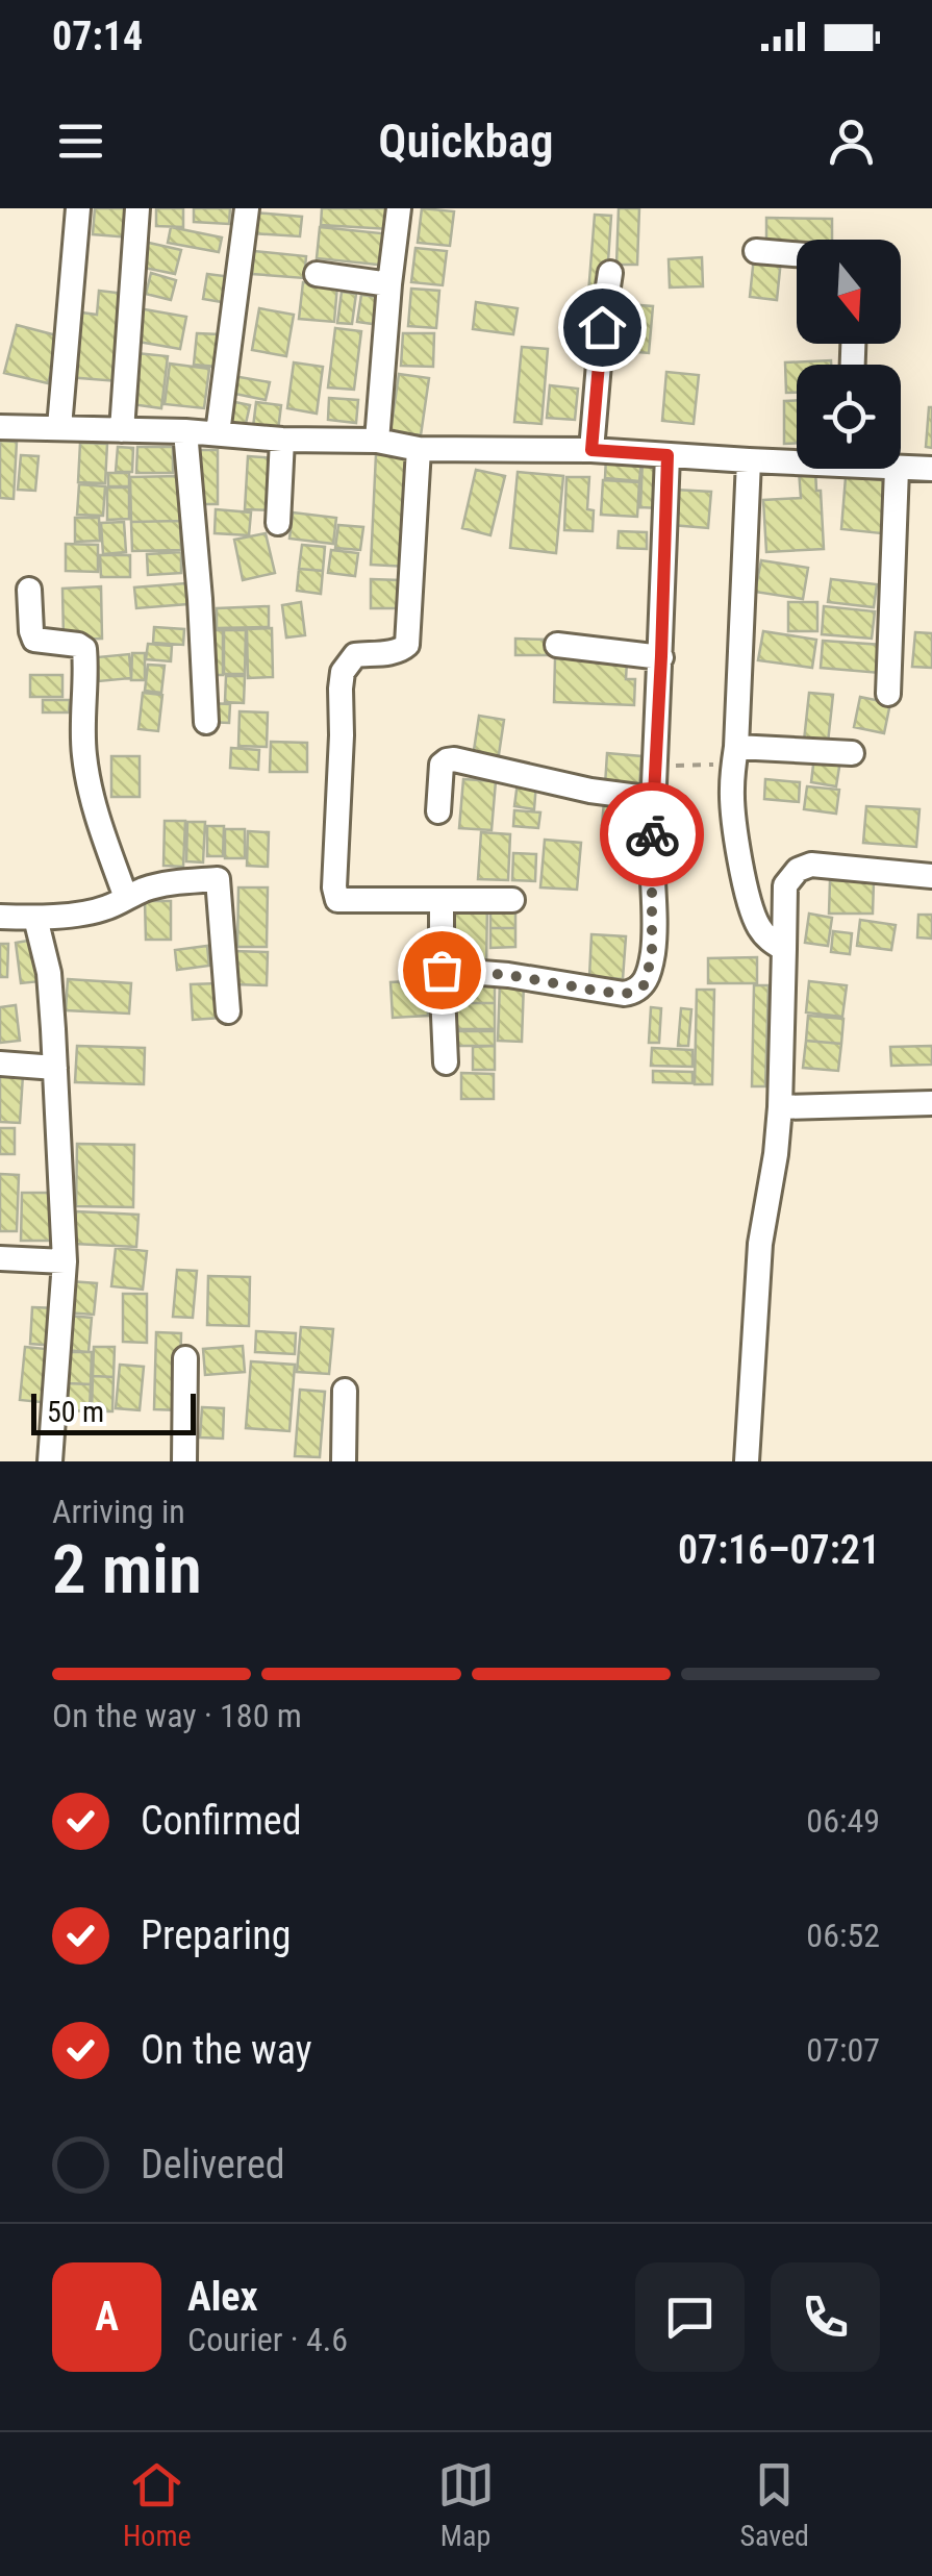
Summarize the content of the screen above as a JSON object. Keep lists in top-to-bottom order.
{
  "scale_bar": "50 m",
  "north": "bottom",
  "page": {
    "status": "07:14",
    "header": "Quickbag",
    "scale": "50 m",
    "heading": ["2 min", "Arriving in", "07:16–07:21"],
    "panel": ["Alex", "Courier · 4.6"],
    "bar": "On the way · 180 m",
    "list": [
      ["Confirmed", "06:49"],
      ["Preparing", "06:52"],
      ["On the way", "07:07"],
      "Delivered"
    ],
    "round": "A",
    "tabs": ["Home", "Map", "Saved"]
  }
}
